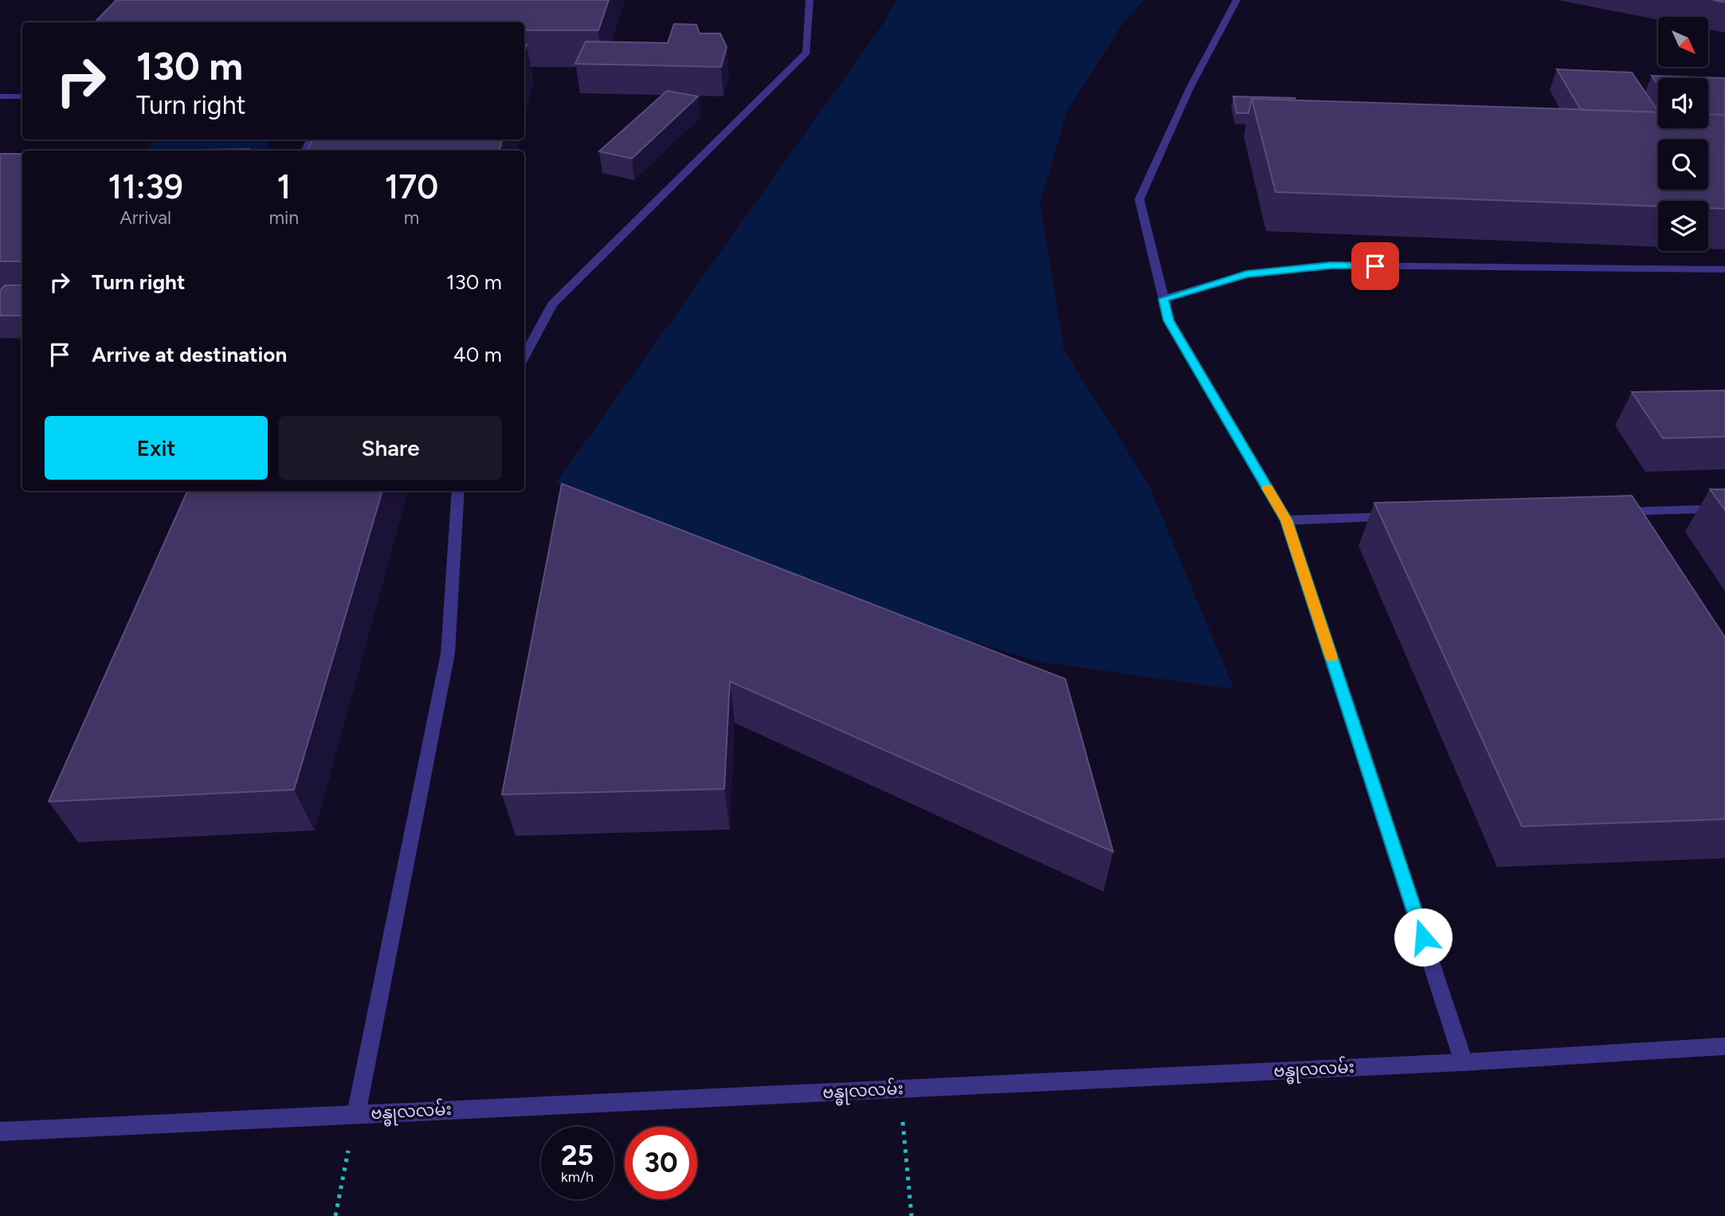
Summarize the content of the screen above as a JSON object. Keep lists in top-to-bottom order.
{
  "streets": {
    "street": ["ဗန္ဓုလလမ်း"]
  },
  "north": "bottom right",
  "page": {
    "turn": ["130 m", "Turn right"],
    "eta": [
      "11:39",
      "Arrival",
      "1",
      "min",
      "170",
      "m"
    ],
    "list": [
      {
        "name": "Turn right",
        "value": "130 m"
      },
      {
        "name": "Arrive at destination",
        "value": "40 m"
      }
    ],
    "buttons": ["Exit", "Share"],
    "speed": "25 km/h",
    "limit": "30"
  }
}
